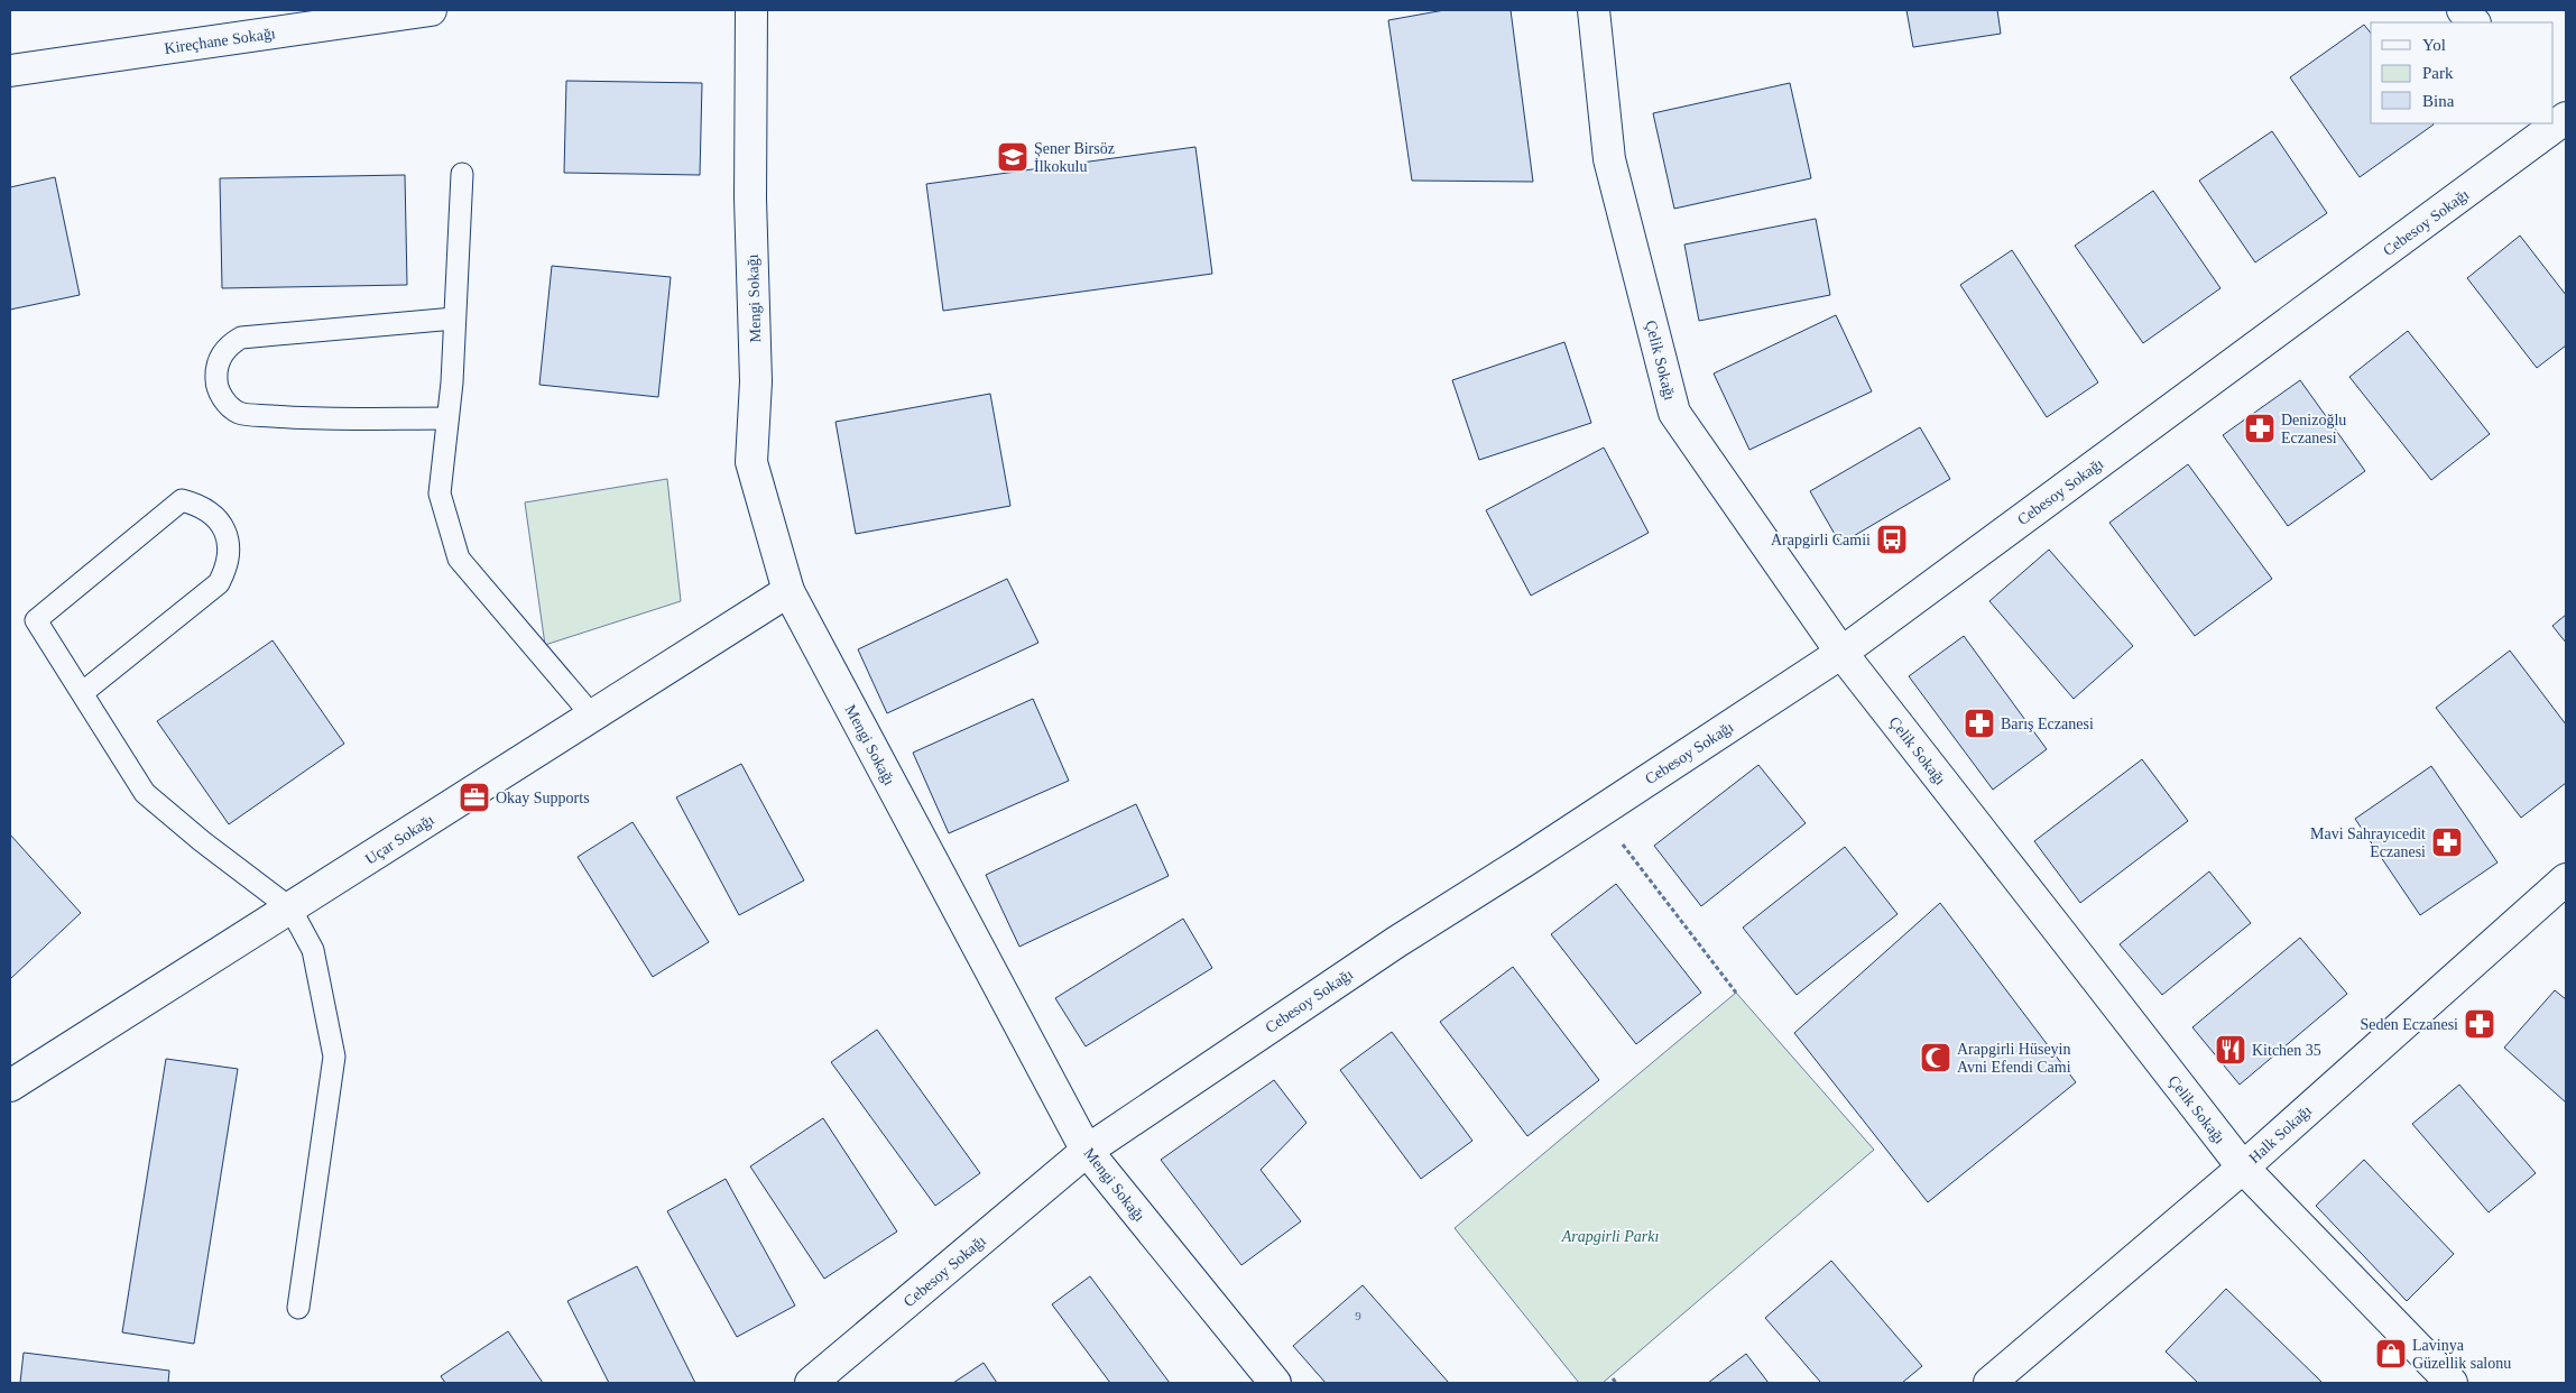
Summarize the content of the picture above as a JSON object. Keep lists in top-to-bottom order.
{
  "streets": {
    "street": [
      "Kireçhane Sokağı",
      "Cebesoy Sokağı",
      "Mengi Sokağı",
      "Çelik Sokağı",
      "Uçar Sokağı",
      "Halk Sokağı"
    ]
  },
  "crossings": [
    ["Cebesoy Sokağı", "Mengi Sokağı"],
    ["Cebesoy Sokağı", "Çelik Sokağı"],
    ["Mengi Sokağı", "Uçar Sokağı"],
    ["Çelik Sokağı", "Halk Sokağı"]
  ],
  "parks": ["Arapgirli Parkı"],
  "places": {
    "school or university": ["Şener Birsöz İlkokulu"],
    "pharmacy": [
      "Denizoğlu Eczanesi",
      "Barış Eczanesi",
      "Mavi Sahrayıcedit Eczanesi",
      "Seden Eczanesi"
    ],
    "bus stop": ["Arapgirli Camii"],
    "office": ["Okay Supports"],
    "restaurant": ["Kitchen 35"],
    "mosque": ["Arapgirli Hüseyin Avni Efendi Cami"],
    "shop": ["Lavinya Güzellik salonu"]
  },
  "house_numbers": ["9"],
  "legend": ["Yol", "Park", "Bina"]
}
